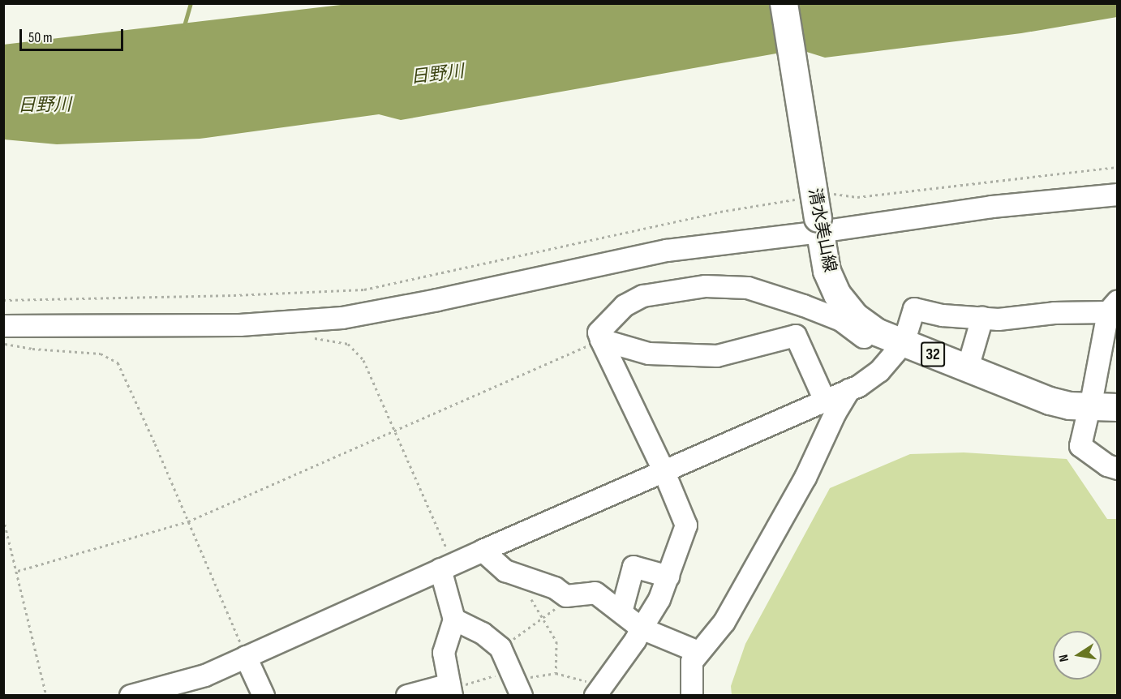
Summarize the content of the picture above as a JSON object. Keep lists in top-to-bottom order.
{
  "streets": {
    "main road": ["清水美山線", "32"]
  },
  "water": ["日野川"],
  "scale_bar": "50 m",
  "north": "left"
}
